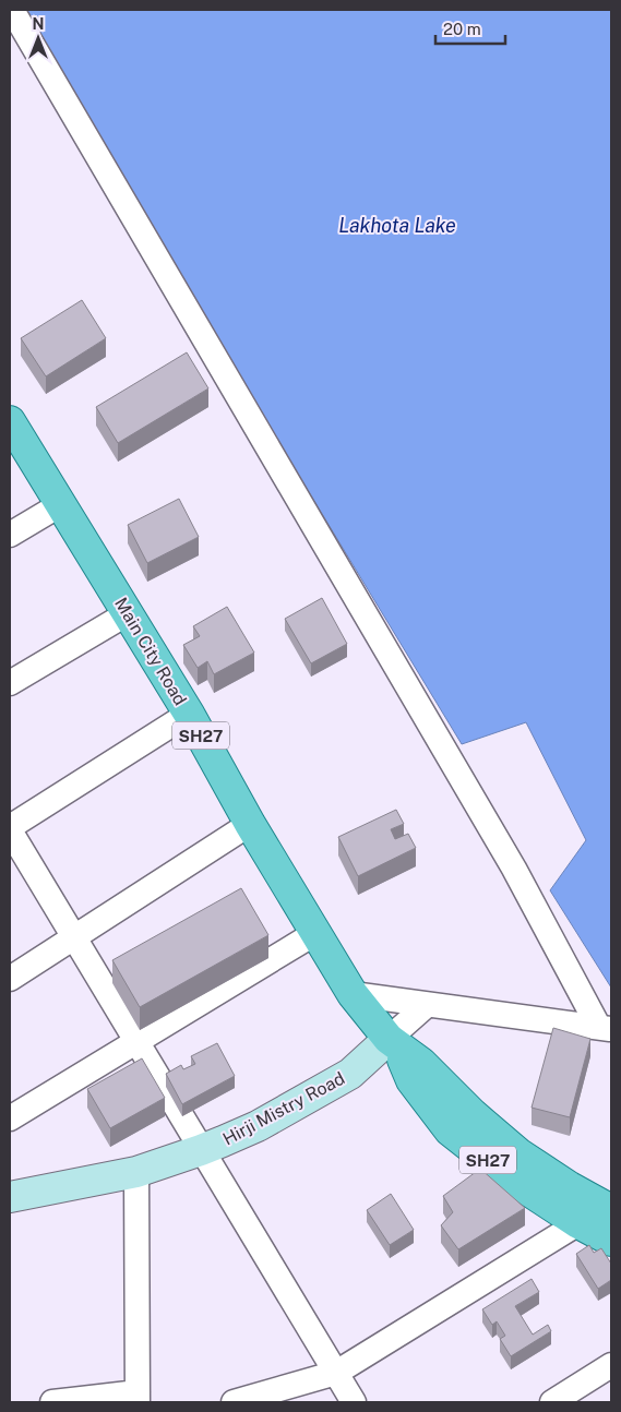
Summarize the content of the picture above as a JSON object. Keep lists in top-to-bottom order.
{
  "streets": {
    "main road": ["Main City Road", "SH27", "Hirji Mistry Road"]
  },
  "crossings": [
    ["Main City Road", "Hirji Mistry Road"]
  ],
  "water": ["Lakhota Lake"],
  "scale_bar": "20 m",
  "north": "top"
}
